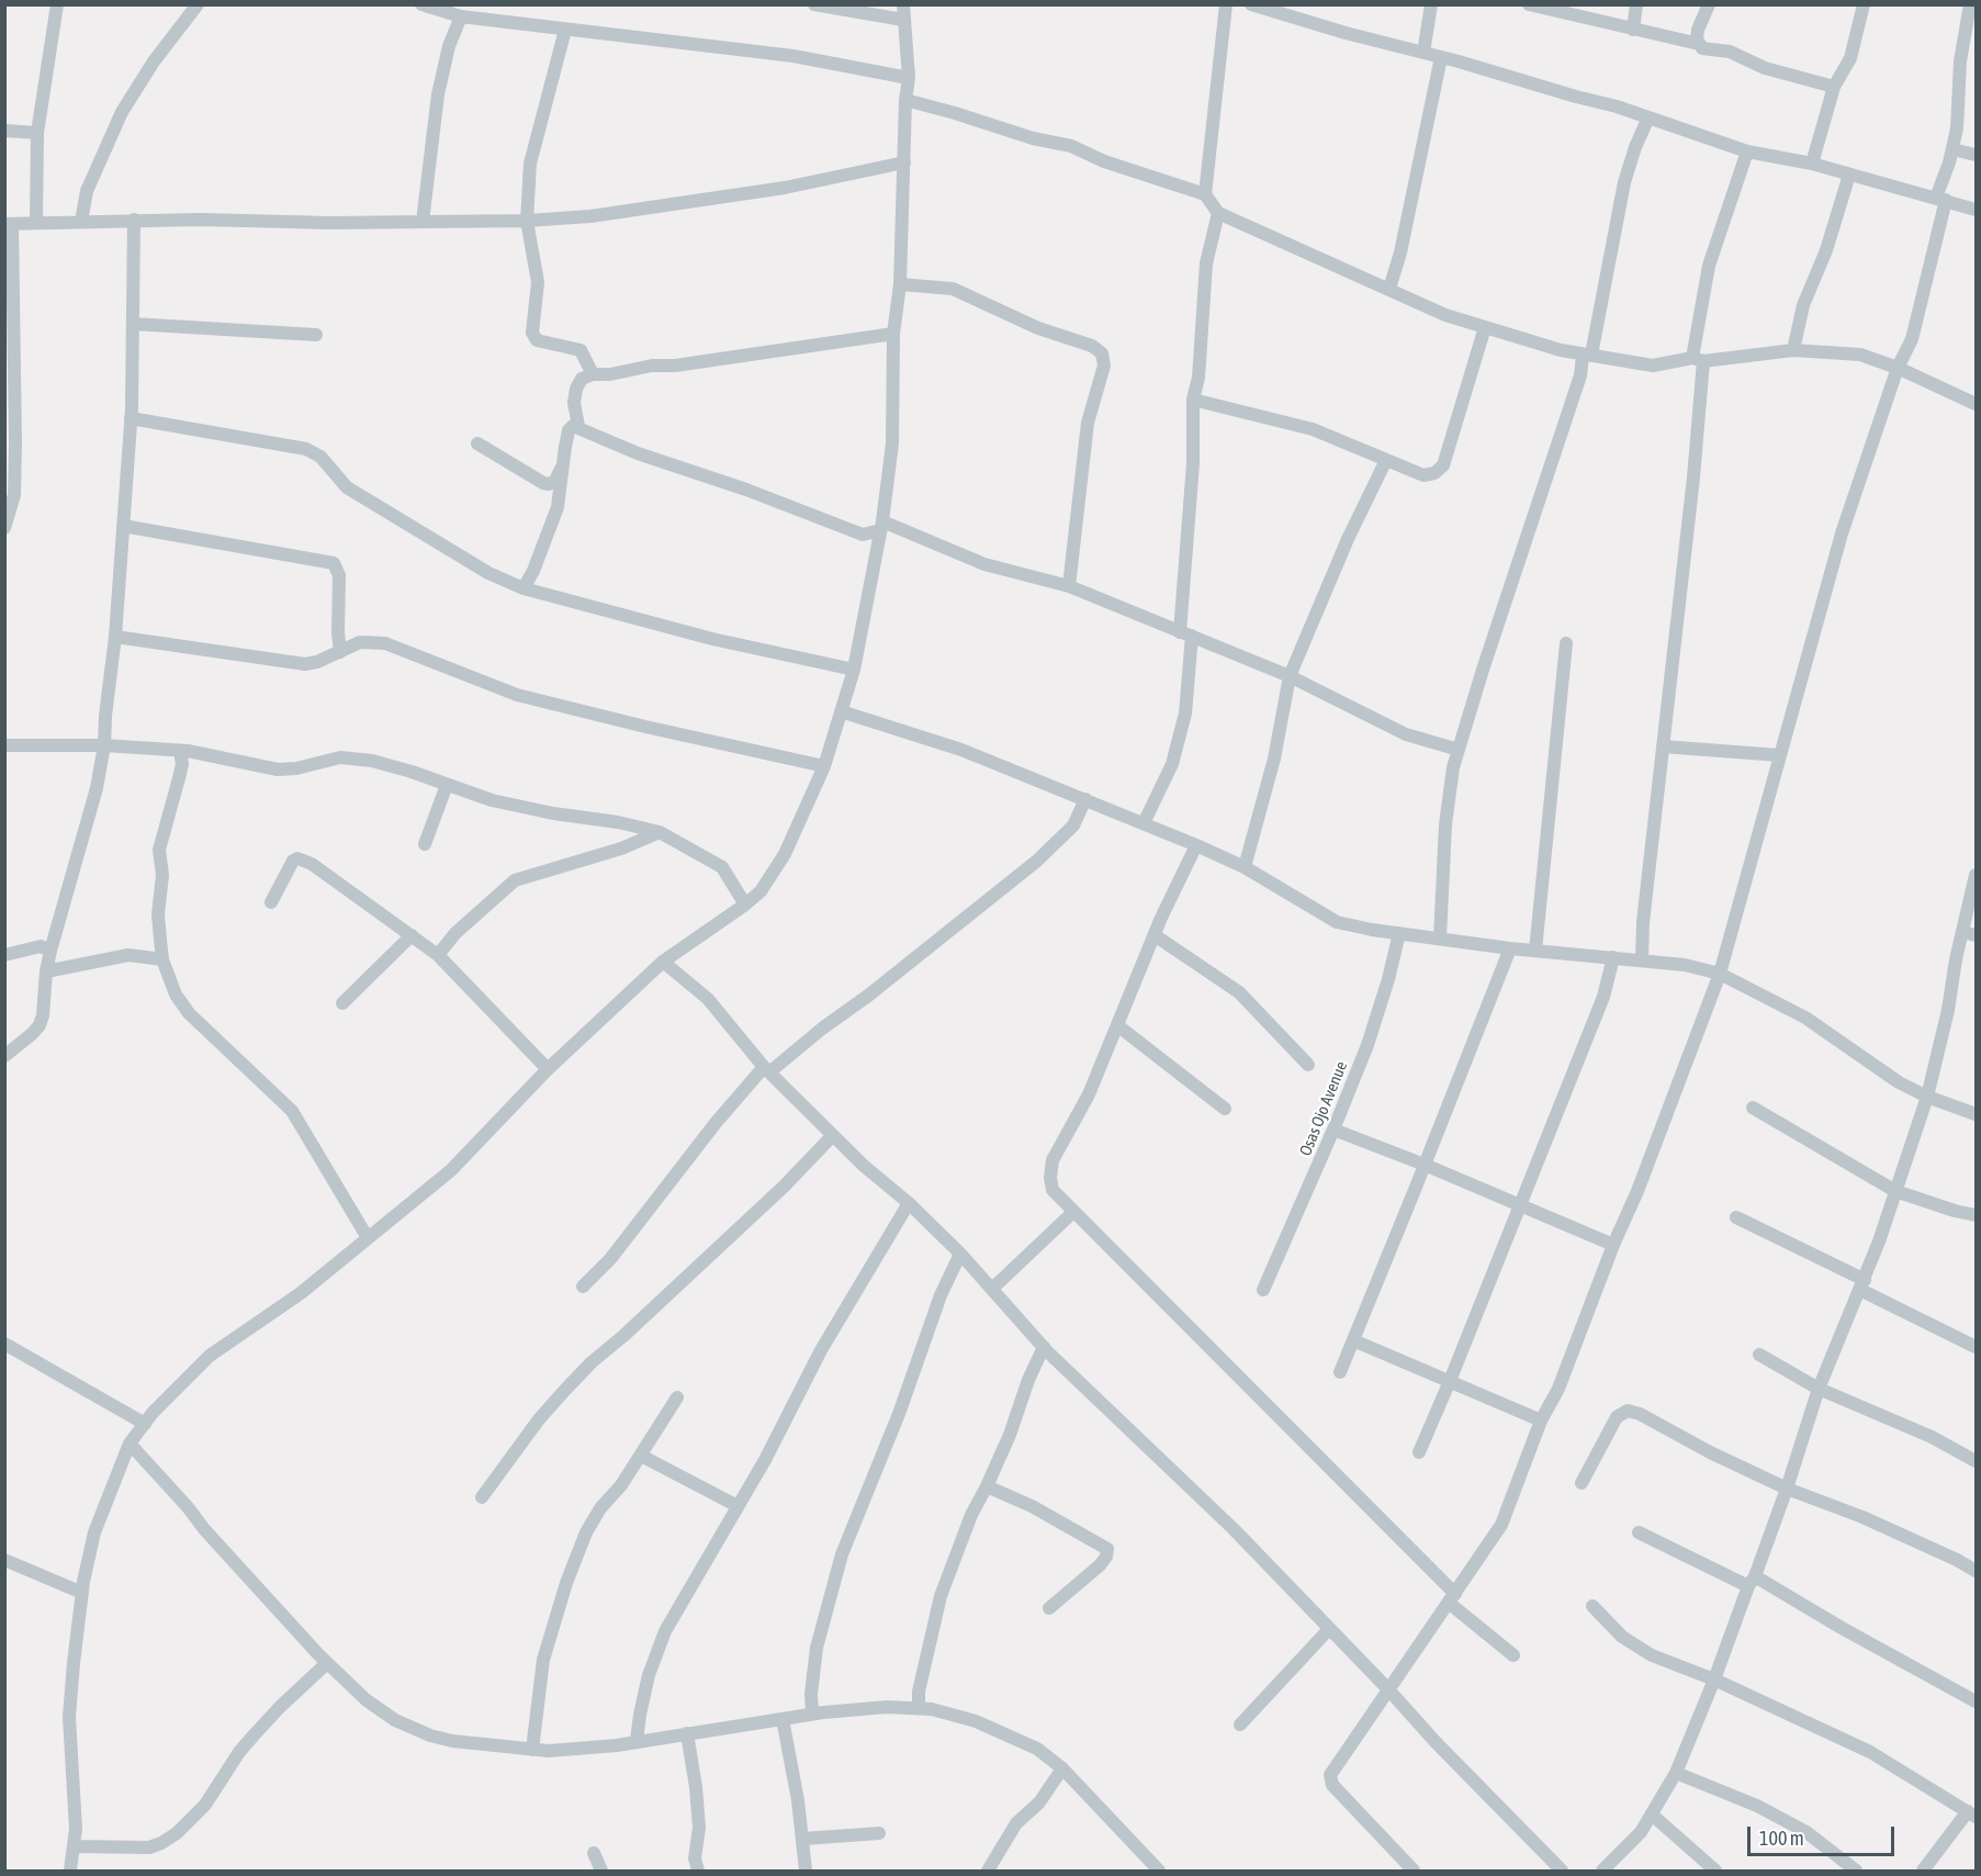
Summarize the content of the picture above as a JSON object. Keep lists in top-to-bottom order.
{
  "streets": {
    "street": ["Osas Ojo Avenue"]
  },
  "scale_bar": "100 m"
}
